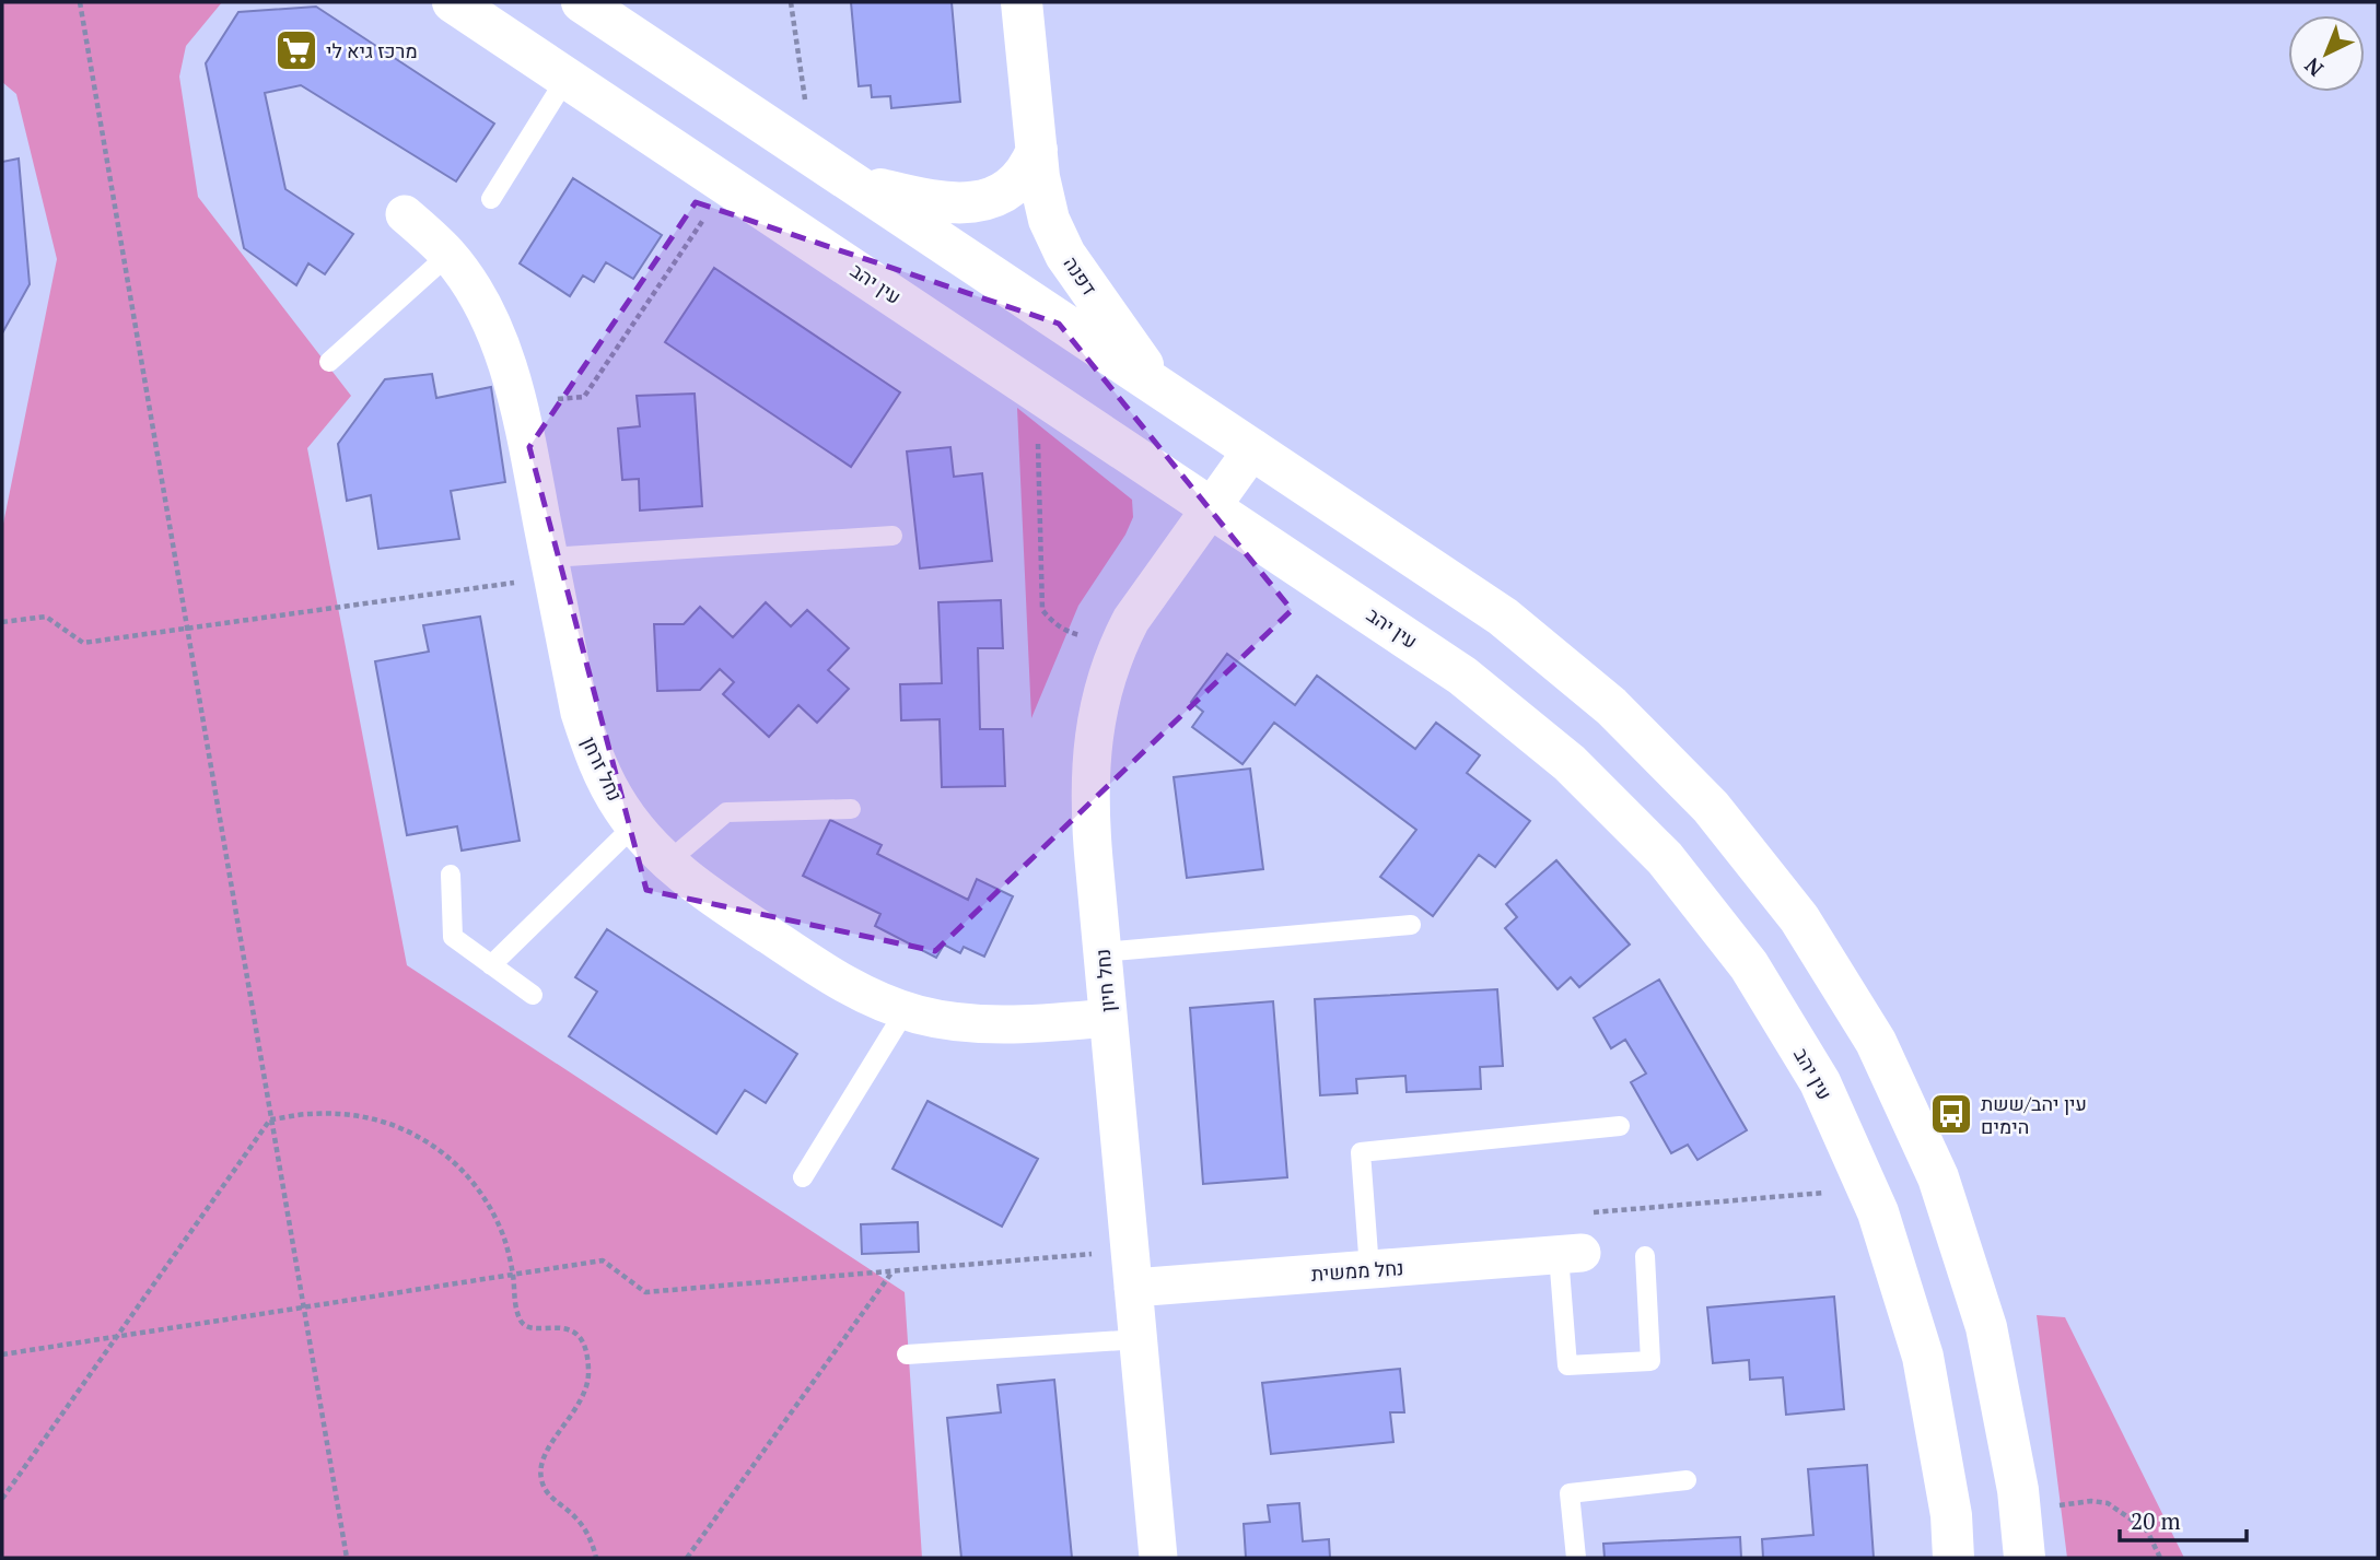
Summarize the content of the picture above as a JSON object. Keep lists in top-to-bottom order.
{
  "streets": {
    "street": [
      "דפנה",
      "עין יהב",
      "נחל זרחן",
      "נחל חיון",
      "נחל ממשית"
    ]
  },
  "crossings": [
    ["עין יהב", "נחל חיון"],
    ["נחל זרחן", "נחל חיון"],
    ["נחל חיון", "נחל ממשית"]
  ],
  "places": {
    "supermarket": ["מרכז גיא לי"],
    "bus stop": ["עין יהב/ששת הימים"]
  },
  "scale_bar": "20 m",
  "north": "bottom left"
}
